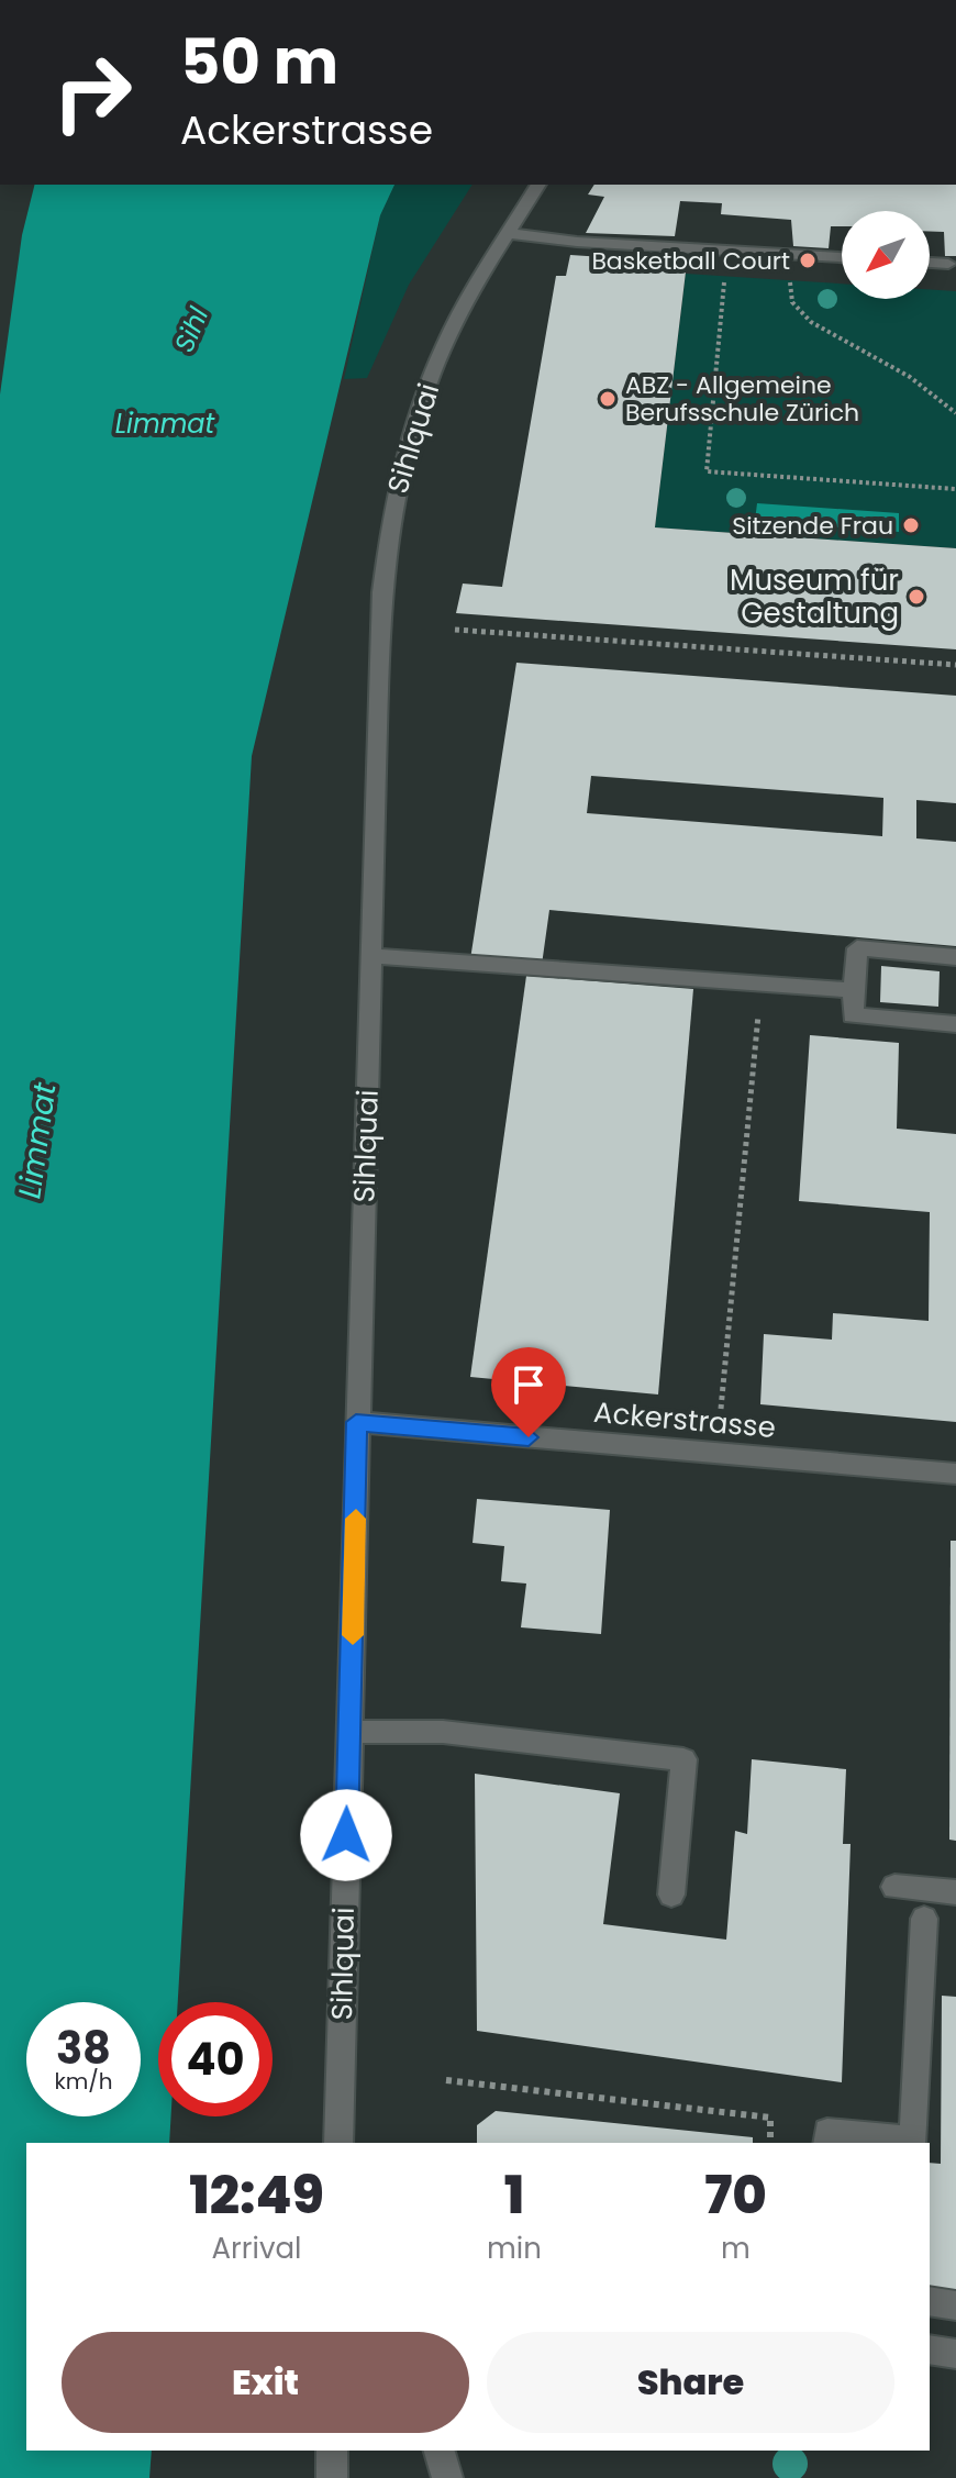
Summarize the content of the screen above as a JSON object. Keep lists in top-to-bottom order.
{
  "streets": {
    "street": ["Sihlquai", "Ackerstrasse"]
  },
  "crossings": [
    ["Sihlquai", "Ackerstrasse"]
  ],
  "water": ["Sihl", "Limmat"],
  "places": [
    "Basketball Court",
    "ABZ - Allgemeine Berufsschule Zürich",
    "Sitzende Frau",
    "Museum für Gestaltung"
  ],
  "north": "bottom left",
  "page": {
    "turn": ["50 m", "Ackerstrasse"],
    "speed": "38 km/h",
    "limit": "40",
    "eta": [
      "12:49",
      "Arrival",
      "1",
      "min",
      "70",
      "m"
    ],
    "buttons": ["Exit", "Share"]
  }
}
